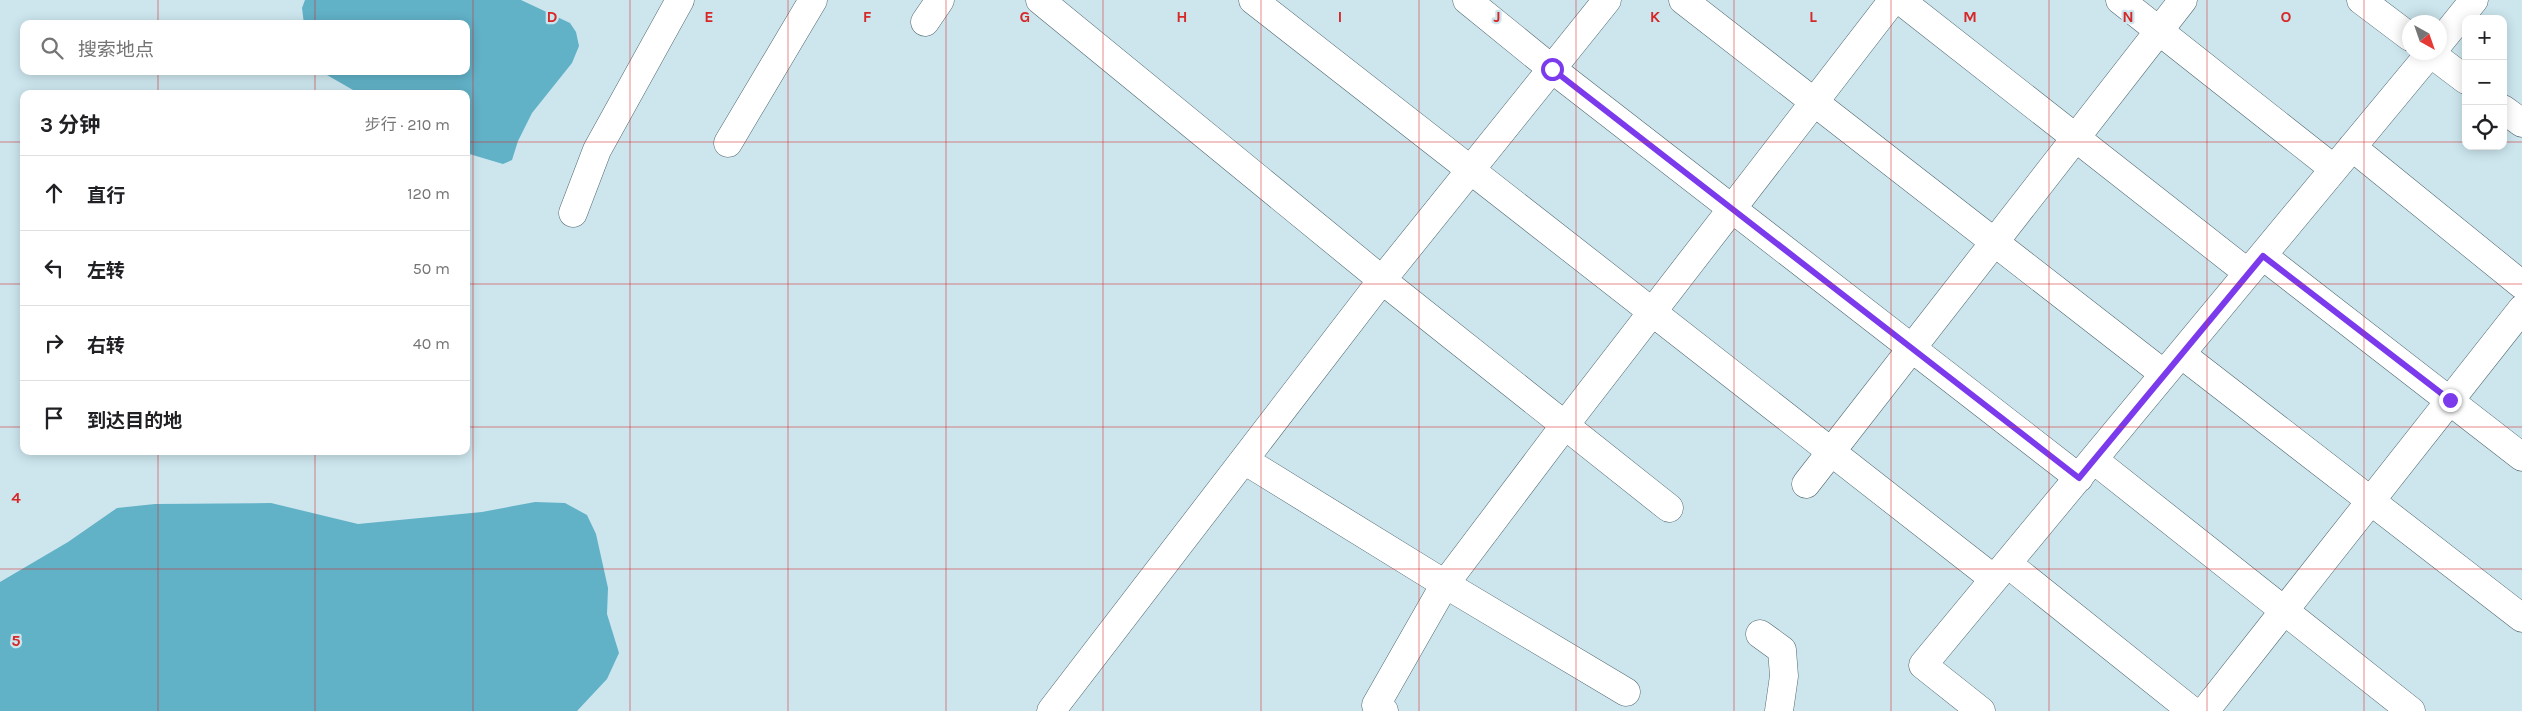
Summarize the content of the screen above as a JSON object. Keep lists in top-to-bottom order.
{
  "north": "bottom right",
  "page": {
    "map_buttons": ["+", "−"],
    "search": "搜索地点",
    "heading": ["3 分钟", "步行 · 210 m"],
    "list": [
      ["直行", "120 m"],
      ["左转", "50 m"],
      ["右转", "40 m"],
      "到达目的地"
    ]
  },
  "grid": {
    "columns": [
      "D",
      "E",
      "F",
      "G",
      "H",
      "I",
      "J",
      "K",
      "L",
      "M",
      "N",
      "O"
    ],
    "rows": ["4", "5"]
  }
}
